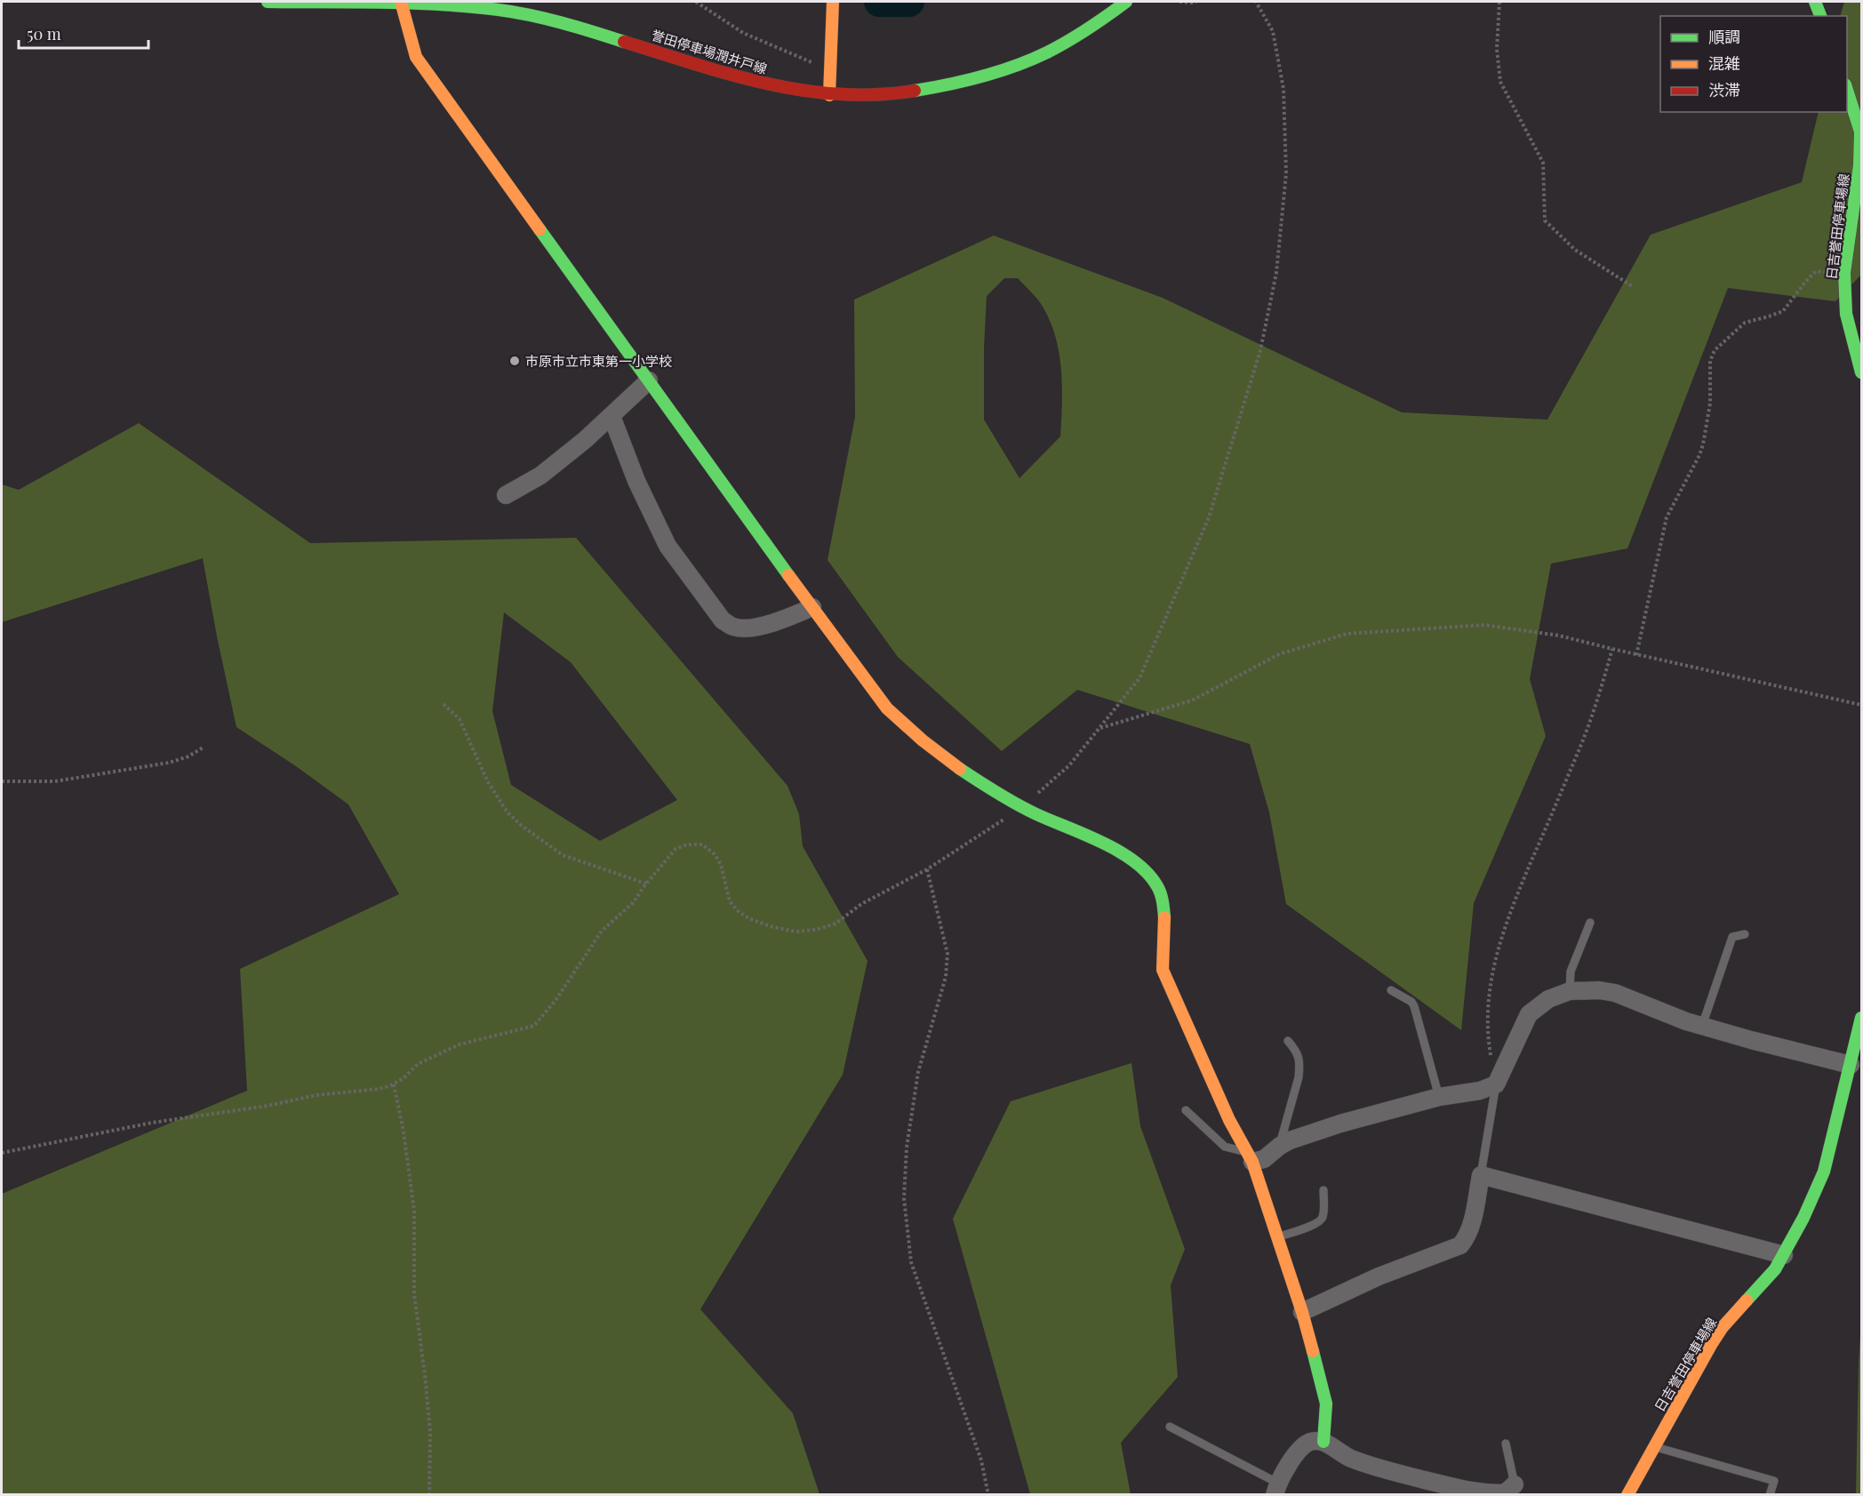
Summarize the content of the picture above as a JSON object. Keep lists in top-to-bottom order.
{
  "streets": {
    "street": ["誉田停車場潤井戸線", "日吉誉田停車場線"]
  },
  "places": ["市原市立市東第一小学校"],
  "legend": ["順調", "混雑", "渋滞"],
  "scale_bar": "50 m"
}
